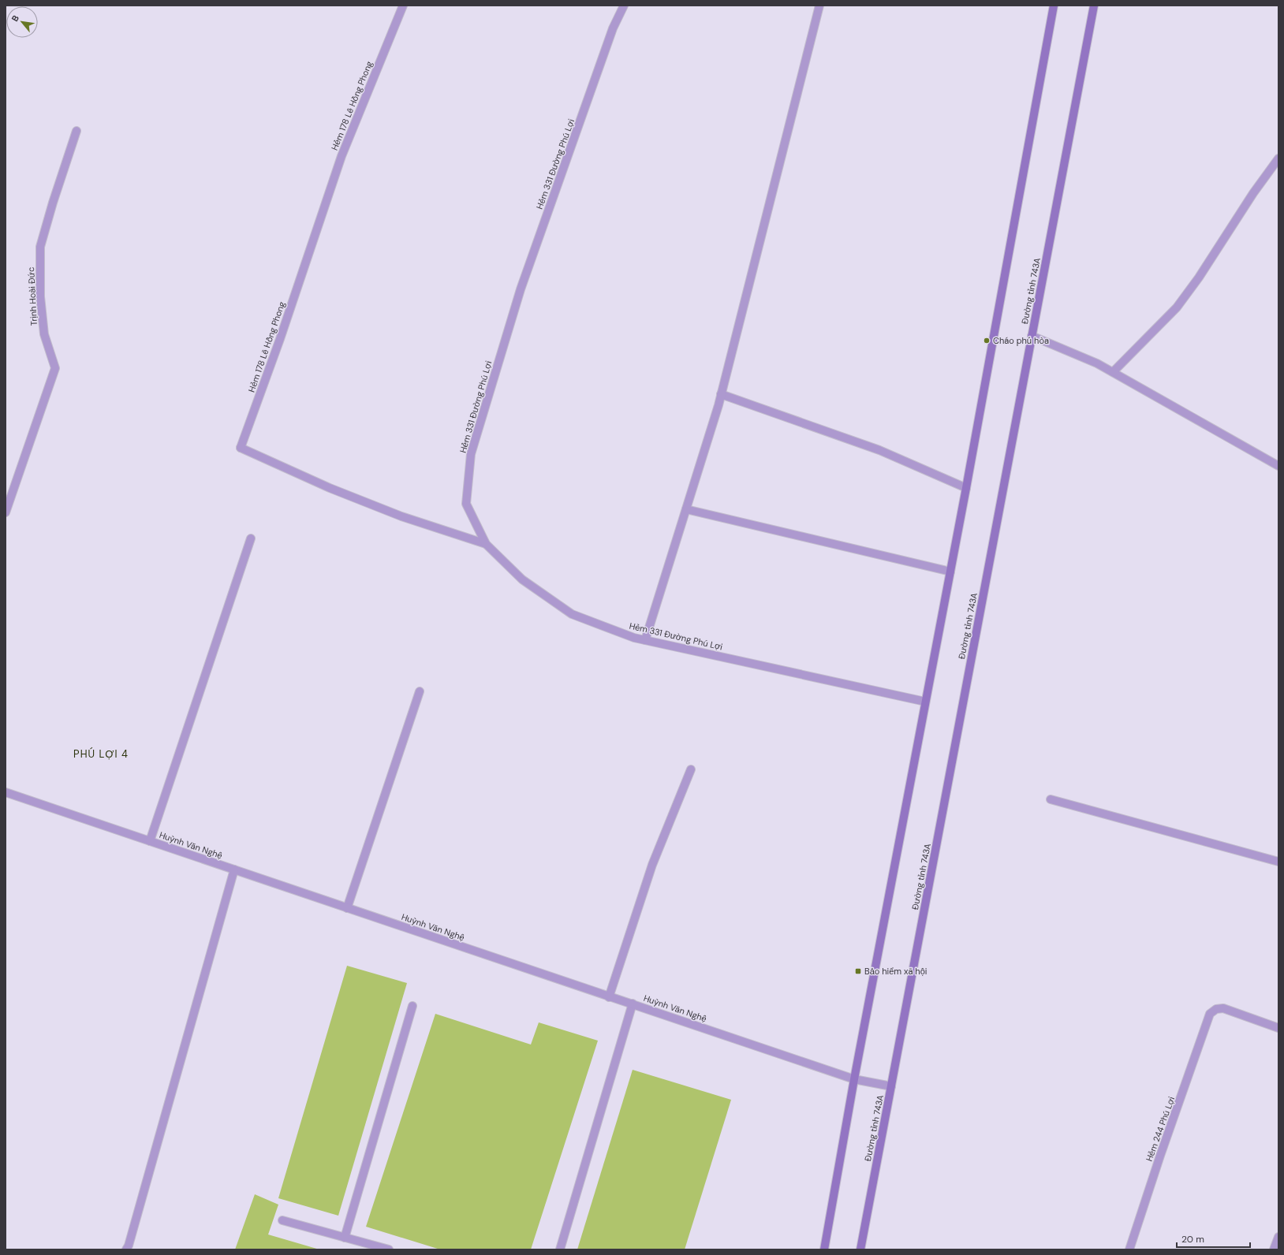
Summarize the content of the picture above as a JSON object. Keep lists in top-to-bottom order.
{
  "streets": {
    "main road": ["Đường tỉnh 743A"],
    "street": [
      "Hẻm 178 Lê Hồng Phong",
      "Hẻm 331 Đường Phú Lợi",
      "Trịnh Hoài Đức",
      "Huỳnh Văn Nghệ",
      "Hẻm 244 Phú Lợi"
    ]
  },
  "crossings": [
    ["Hẻm 178 Lê Hồng Phong", "Hẻm 331 Đường Phú Lợi"],
    ["Đường tỉnh 743A", "Huỳnh Văn Nghệ"]
  ],
  "districts": ["PHÚ LỢI 4"],
  "places": {
    "other": ["Cháo phú hòa"],
    "transit": ["Bảo hiểm xã hội"]
  },
  "scale_bar": "20 m",
  "north": "top left"
}
